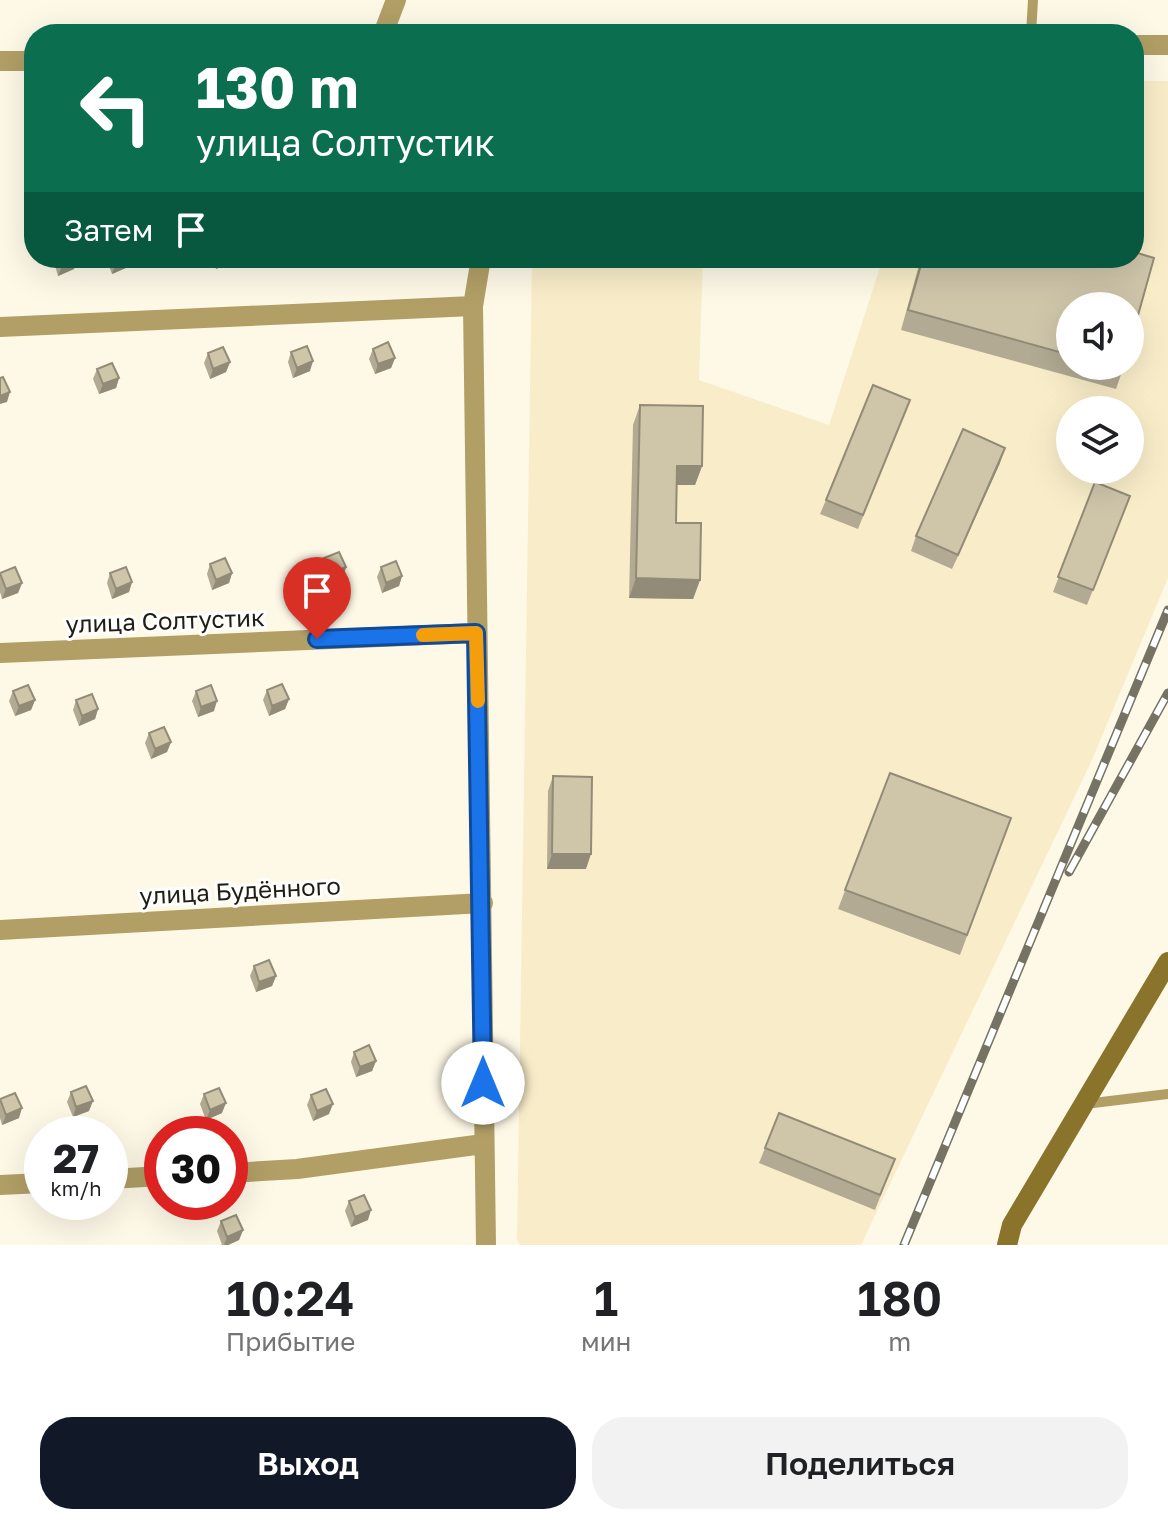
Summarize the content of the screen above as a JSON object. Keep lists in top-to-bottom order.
{
  "streets": {
    "street": ["улица Солтустик", "улица Будённого"]
  },
  "page": {
    "turn": ["130 m", "улица Солтустик"],
    "then": "Затем",
    "speed": "27 km/h",
    "limit": "30",
    "eta": [
      "10:24",
      "Прибытие",
      "1",
      "мин",
      "180",
      "m"
    ],
    "buttons": ["Выход", "Поделиться"]
  }
}
